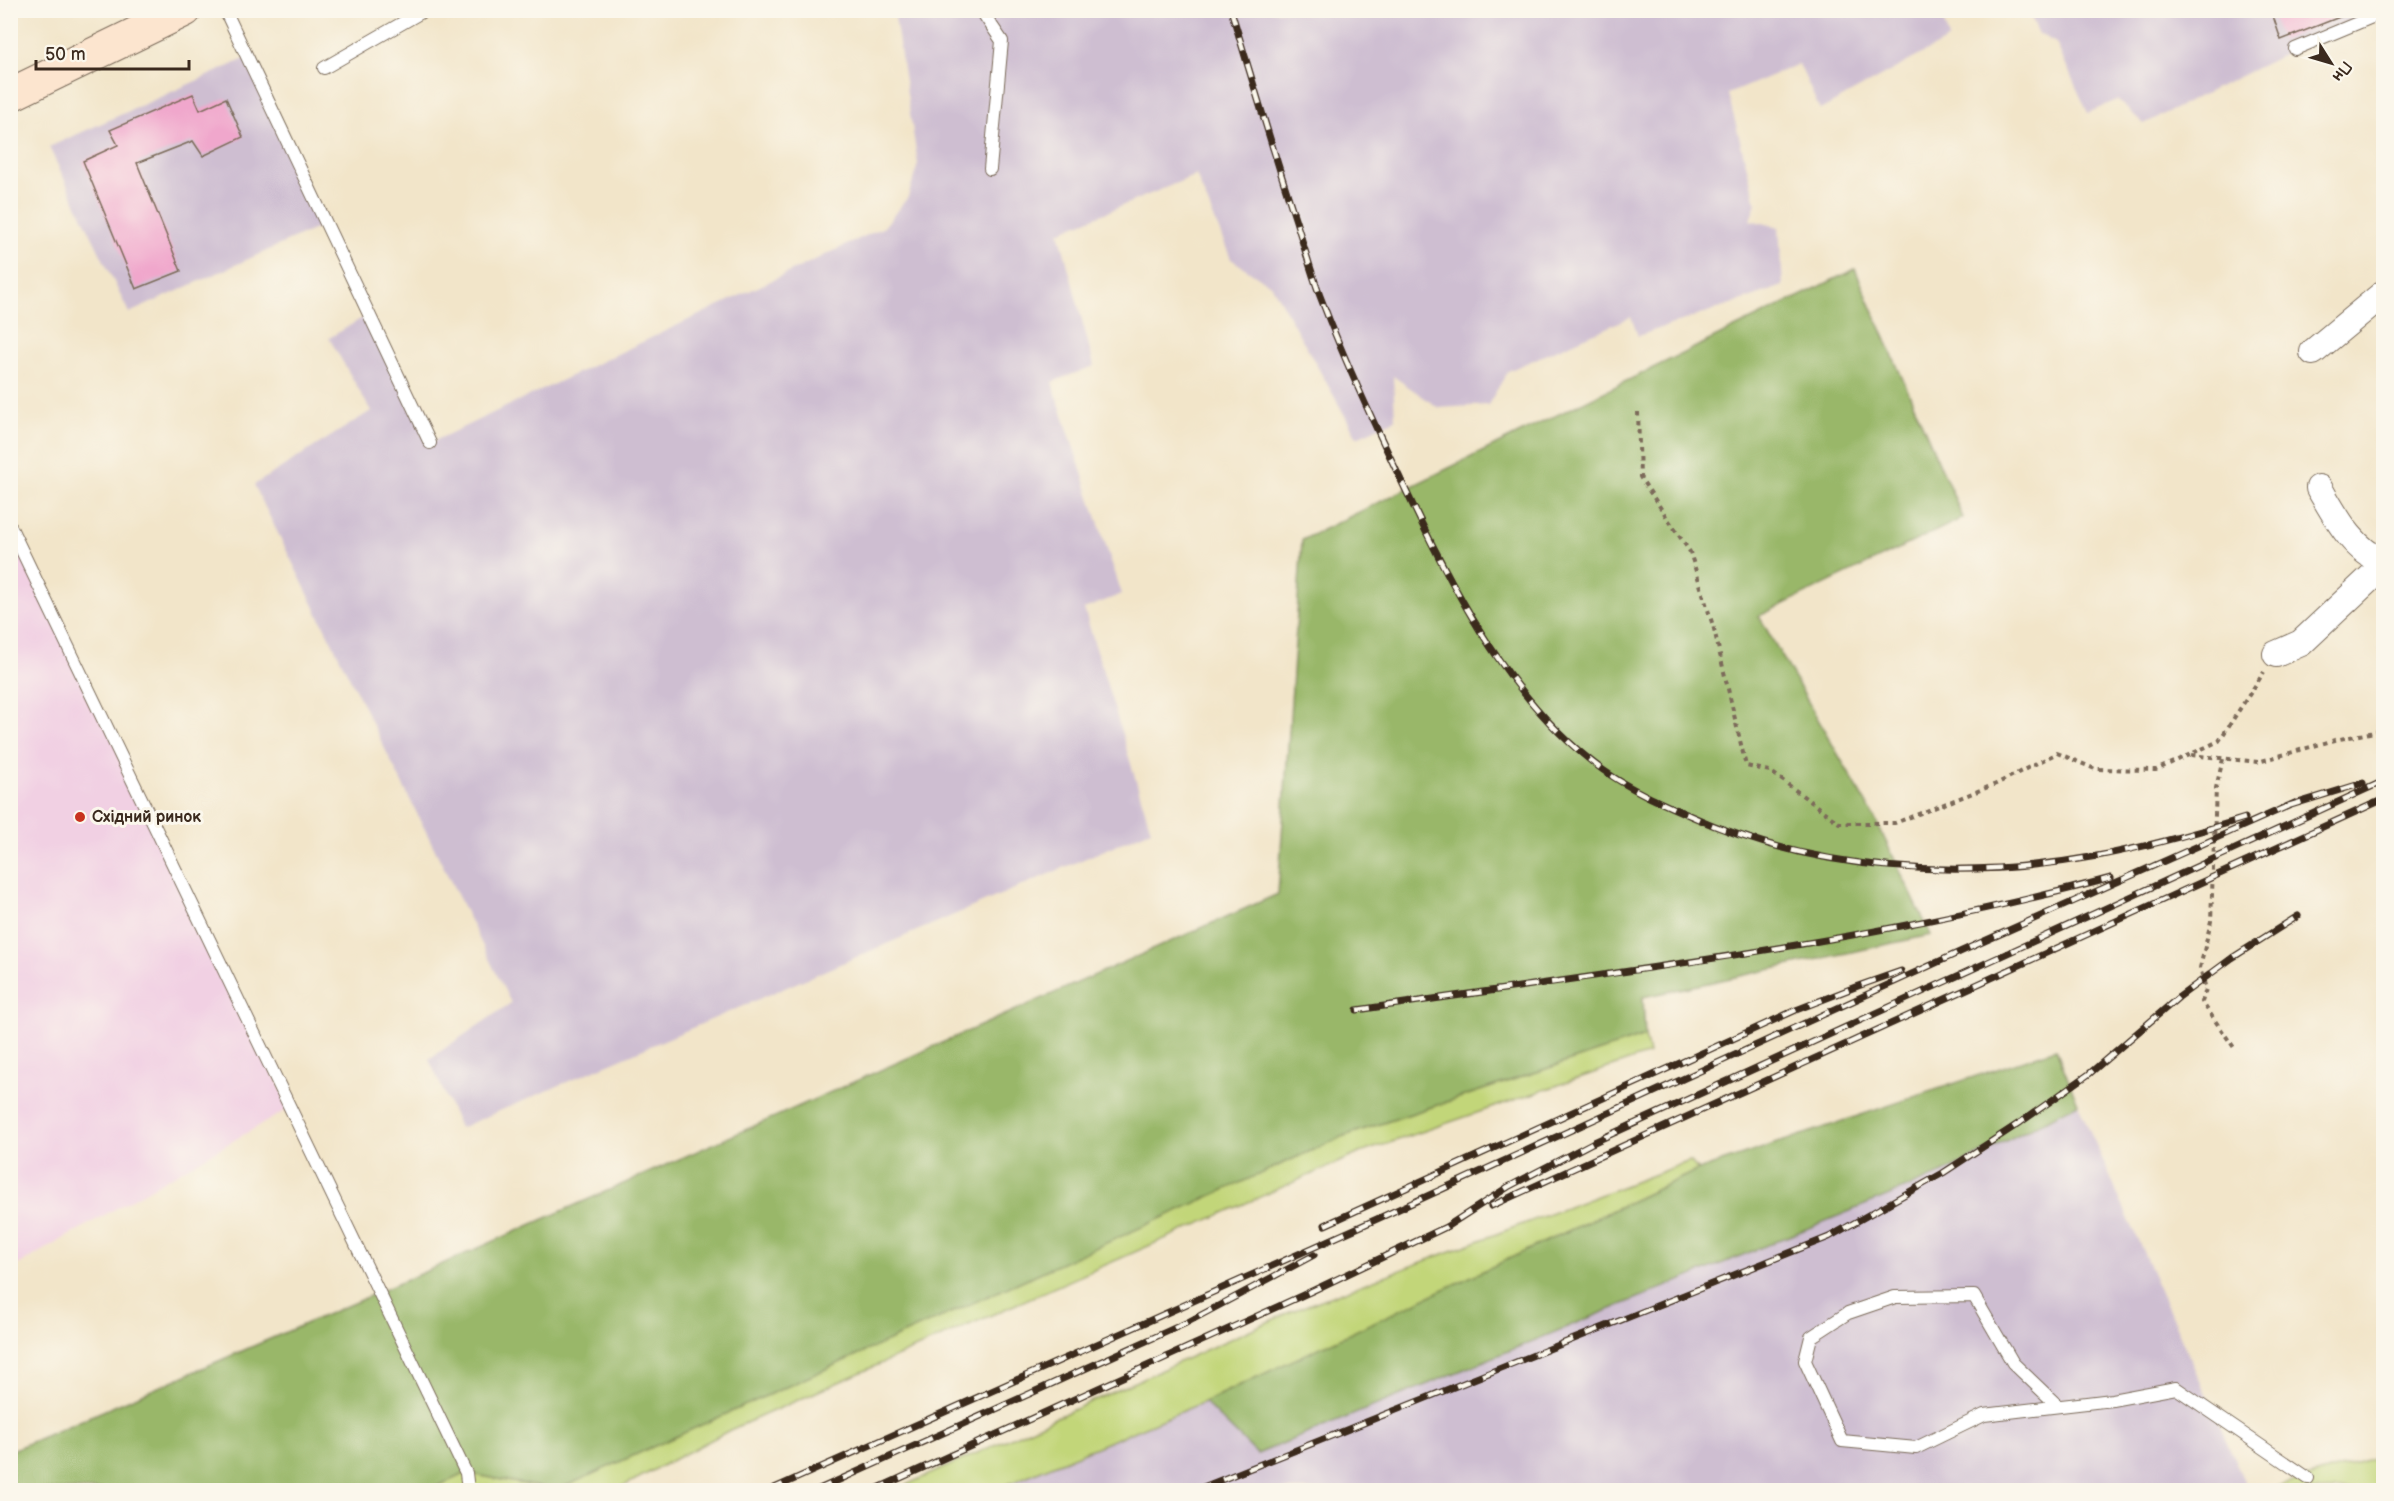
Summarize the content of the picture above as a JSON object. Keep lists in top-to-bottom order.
{
  "places": ["Східний ринок"],
  "scale_bar": "50 m",
  "north": "bottom right"
}
